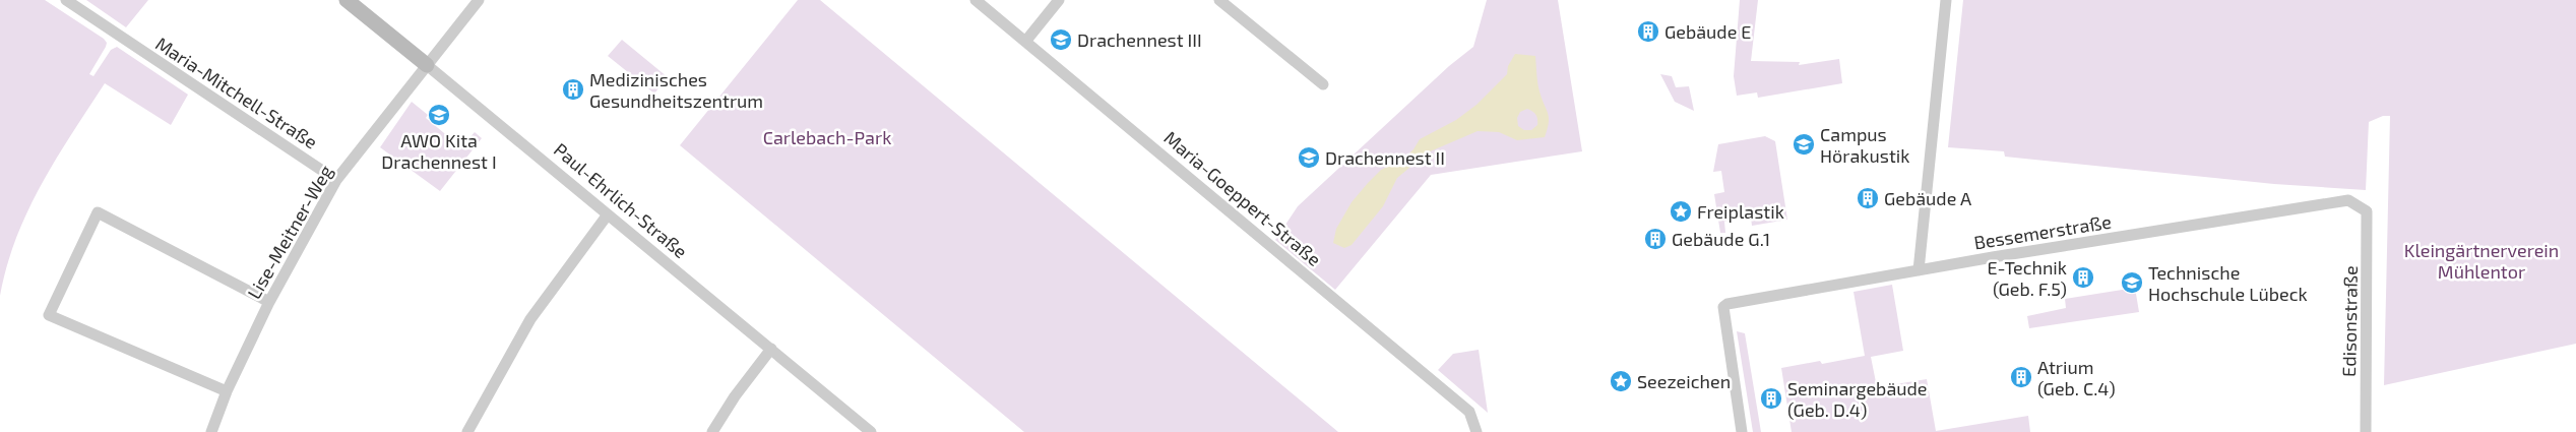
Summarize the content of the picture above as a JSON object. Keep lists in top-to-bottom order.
{
  "streets": {
    "street": [
      "Maria-Mitchell-Straße",
      "Maria-Goeppert-Straße",
      "Paul-Ehrlich-Straße",
      "Lise-Meitner-Weg",
      "Bessemerstraße",
      "Edisonstraße"
    ]
  },
  "crossings": [
    ["Maria-Mitchell-Straße", "Lise-Meitner-Weg"],
    ["Paul-Ehrlich-Straße", "Lise-Meitner-Weg"],
    ["Bessemerstraße", "Edisonstraße"]
  ],
  "parks": ["Carlebach-Park", "Kleingärtnerverein Mühlentor"],
  "places": {
    "building": [
      "Gebäude E",
      "Medizinisches Gesundheitszentrum",
      "Gebäude A",
      "Gebäude G.1",
      "E-Technik (Geb. F.5)",
      "Atrium (Geb. C.4)",
      "Seminargebäude (Geb. D.4)"
    ],
    "school or university": [
      "Drachennest III",
      "AWO Kita Drachennest I",
      "Campus Hörakustik",
      "Drachennest II",
      "Technische Hochschule Lübeck"
    ],
    "place": ["Freiplastik", "Seezeichen"]
  }
}
